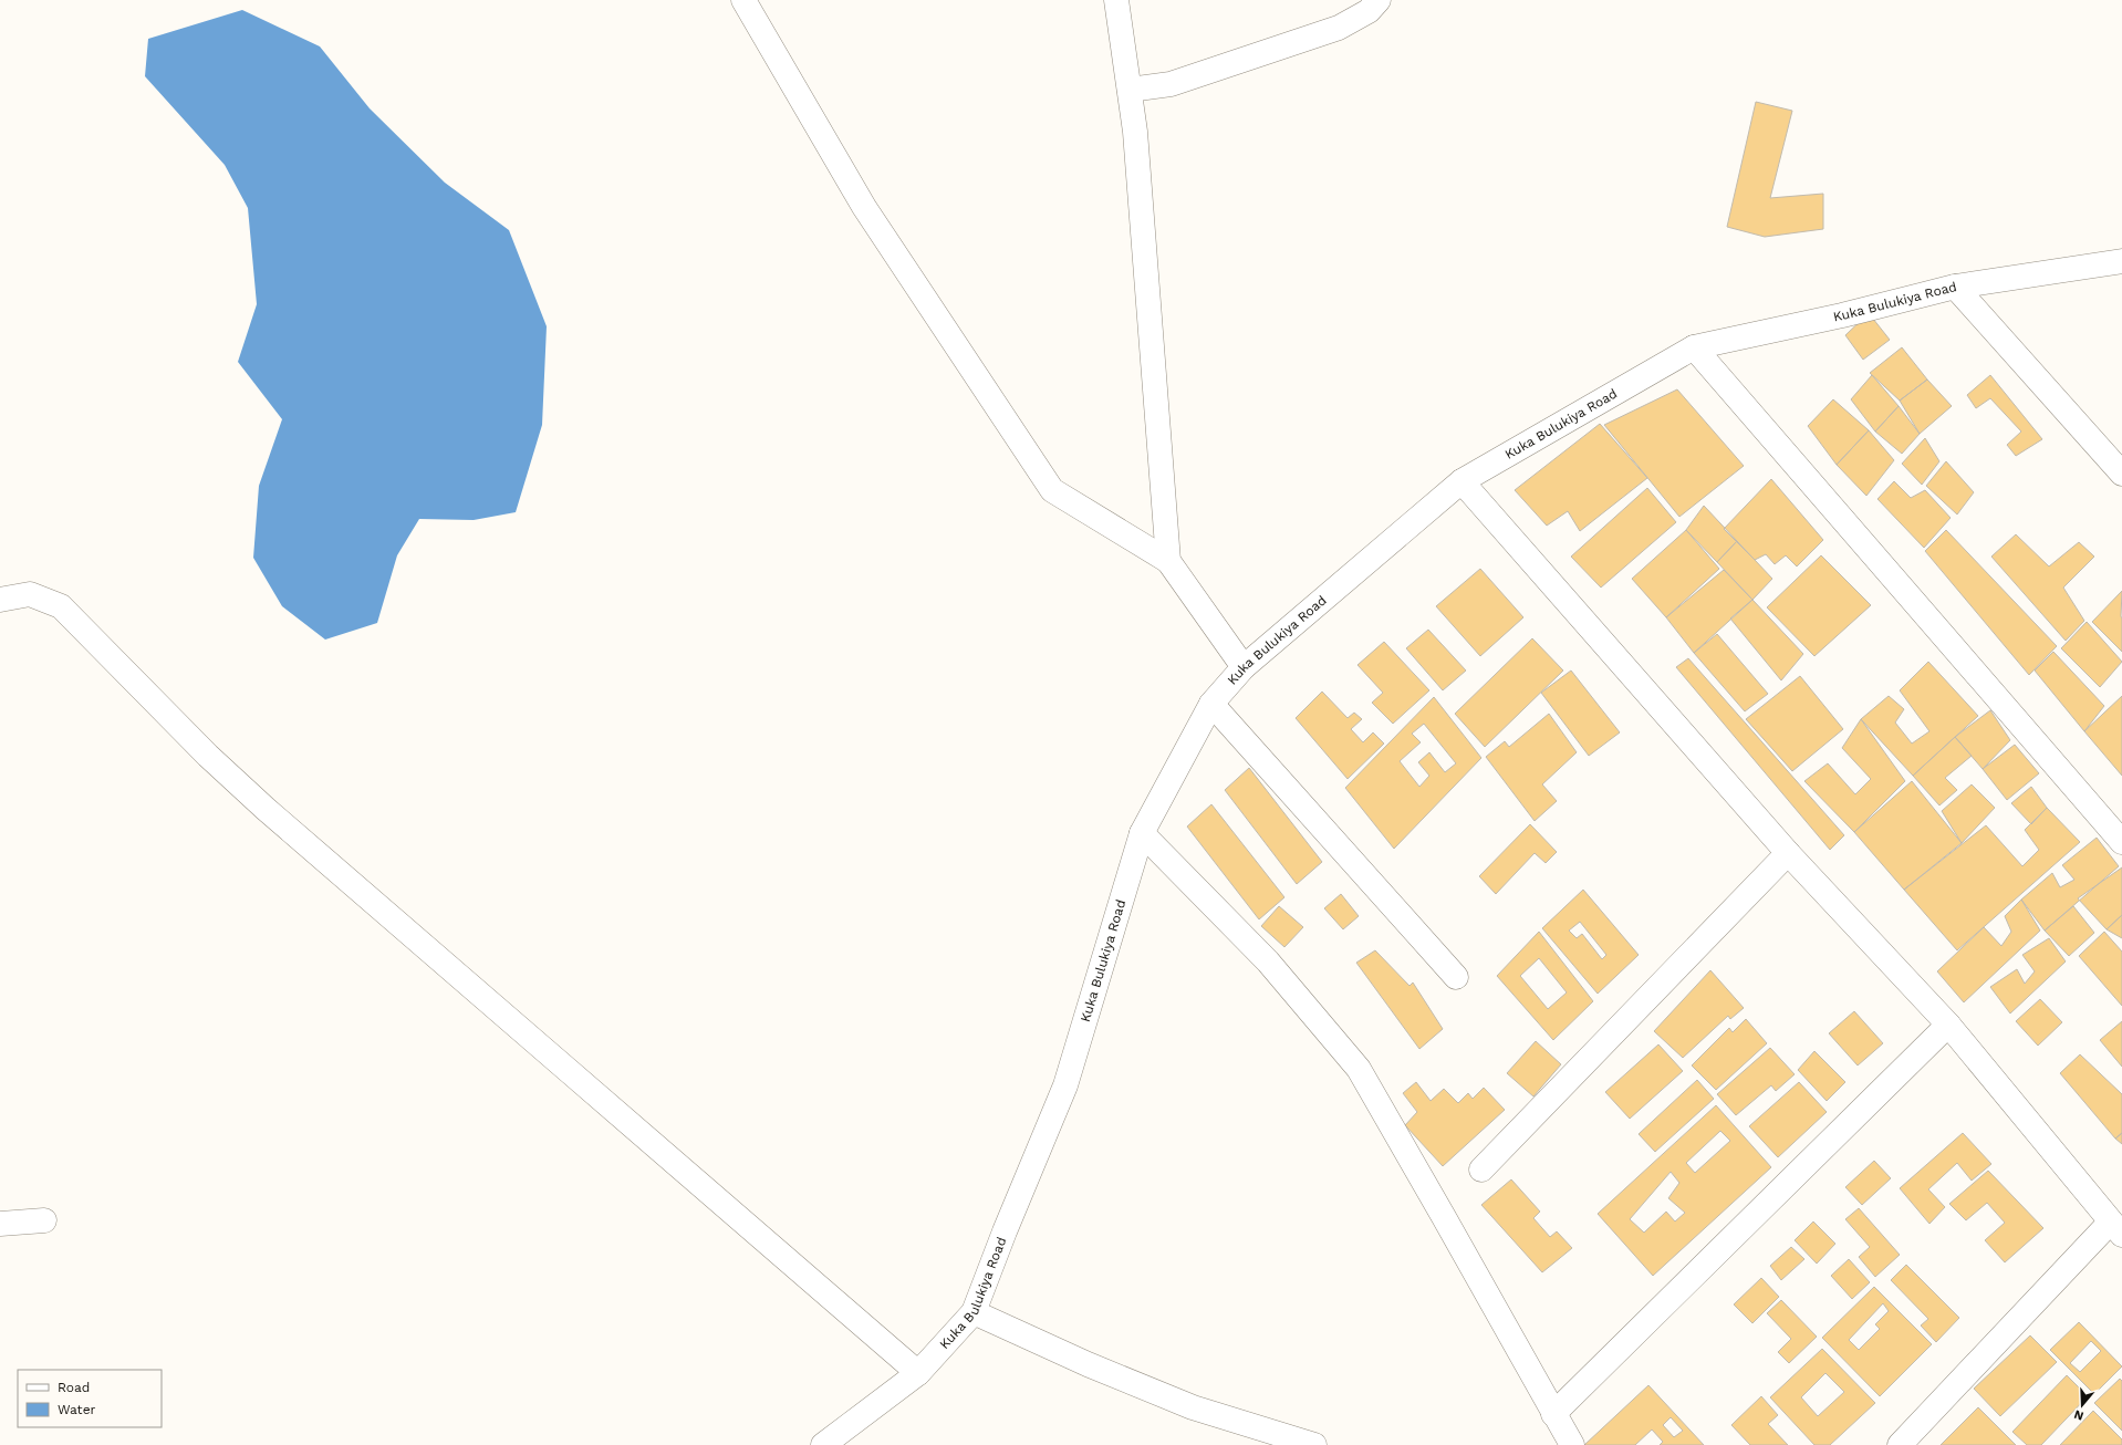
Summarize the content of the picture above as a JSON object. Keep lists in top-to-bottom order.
{
  "streets": {
    "street": ["Kuka Bulukiya Road"]
  },
  "legend": ["Road", "Water"],
  "north": "bottom"
}
